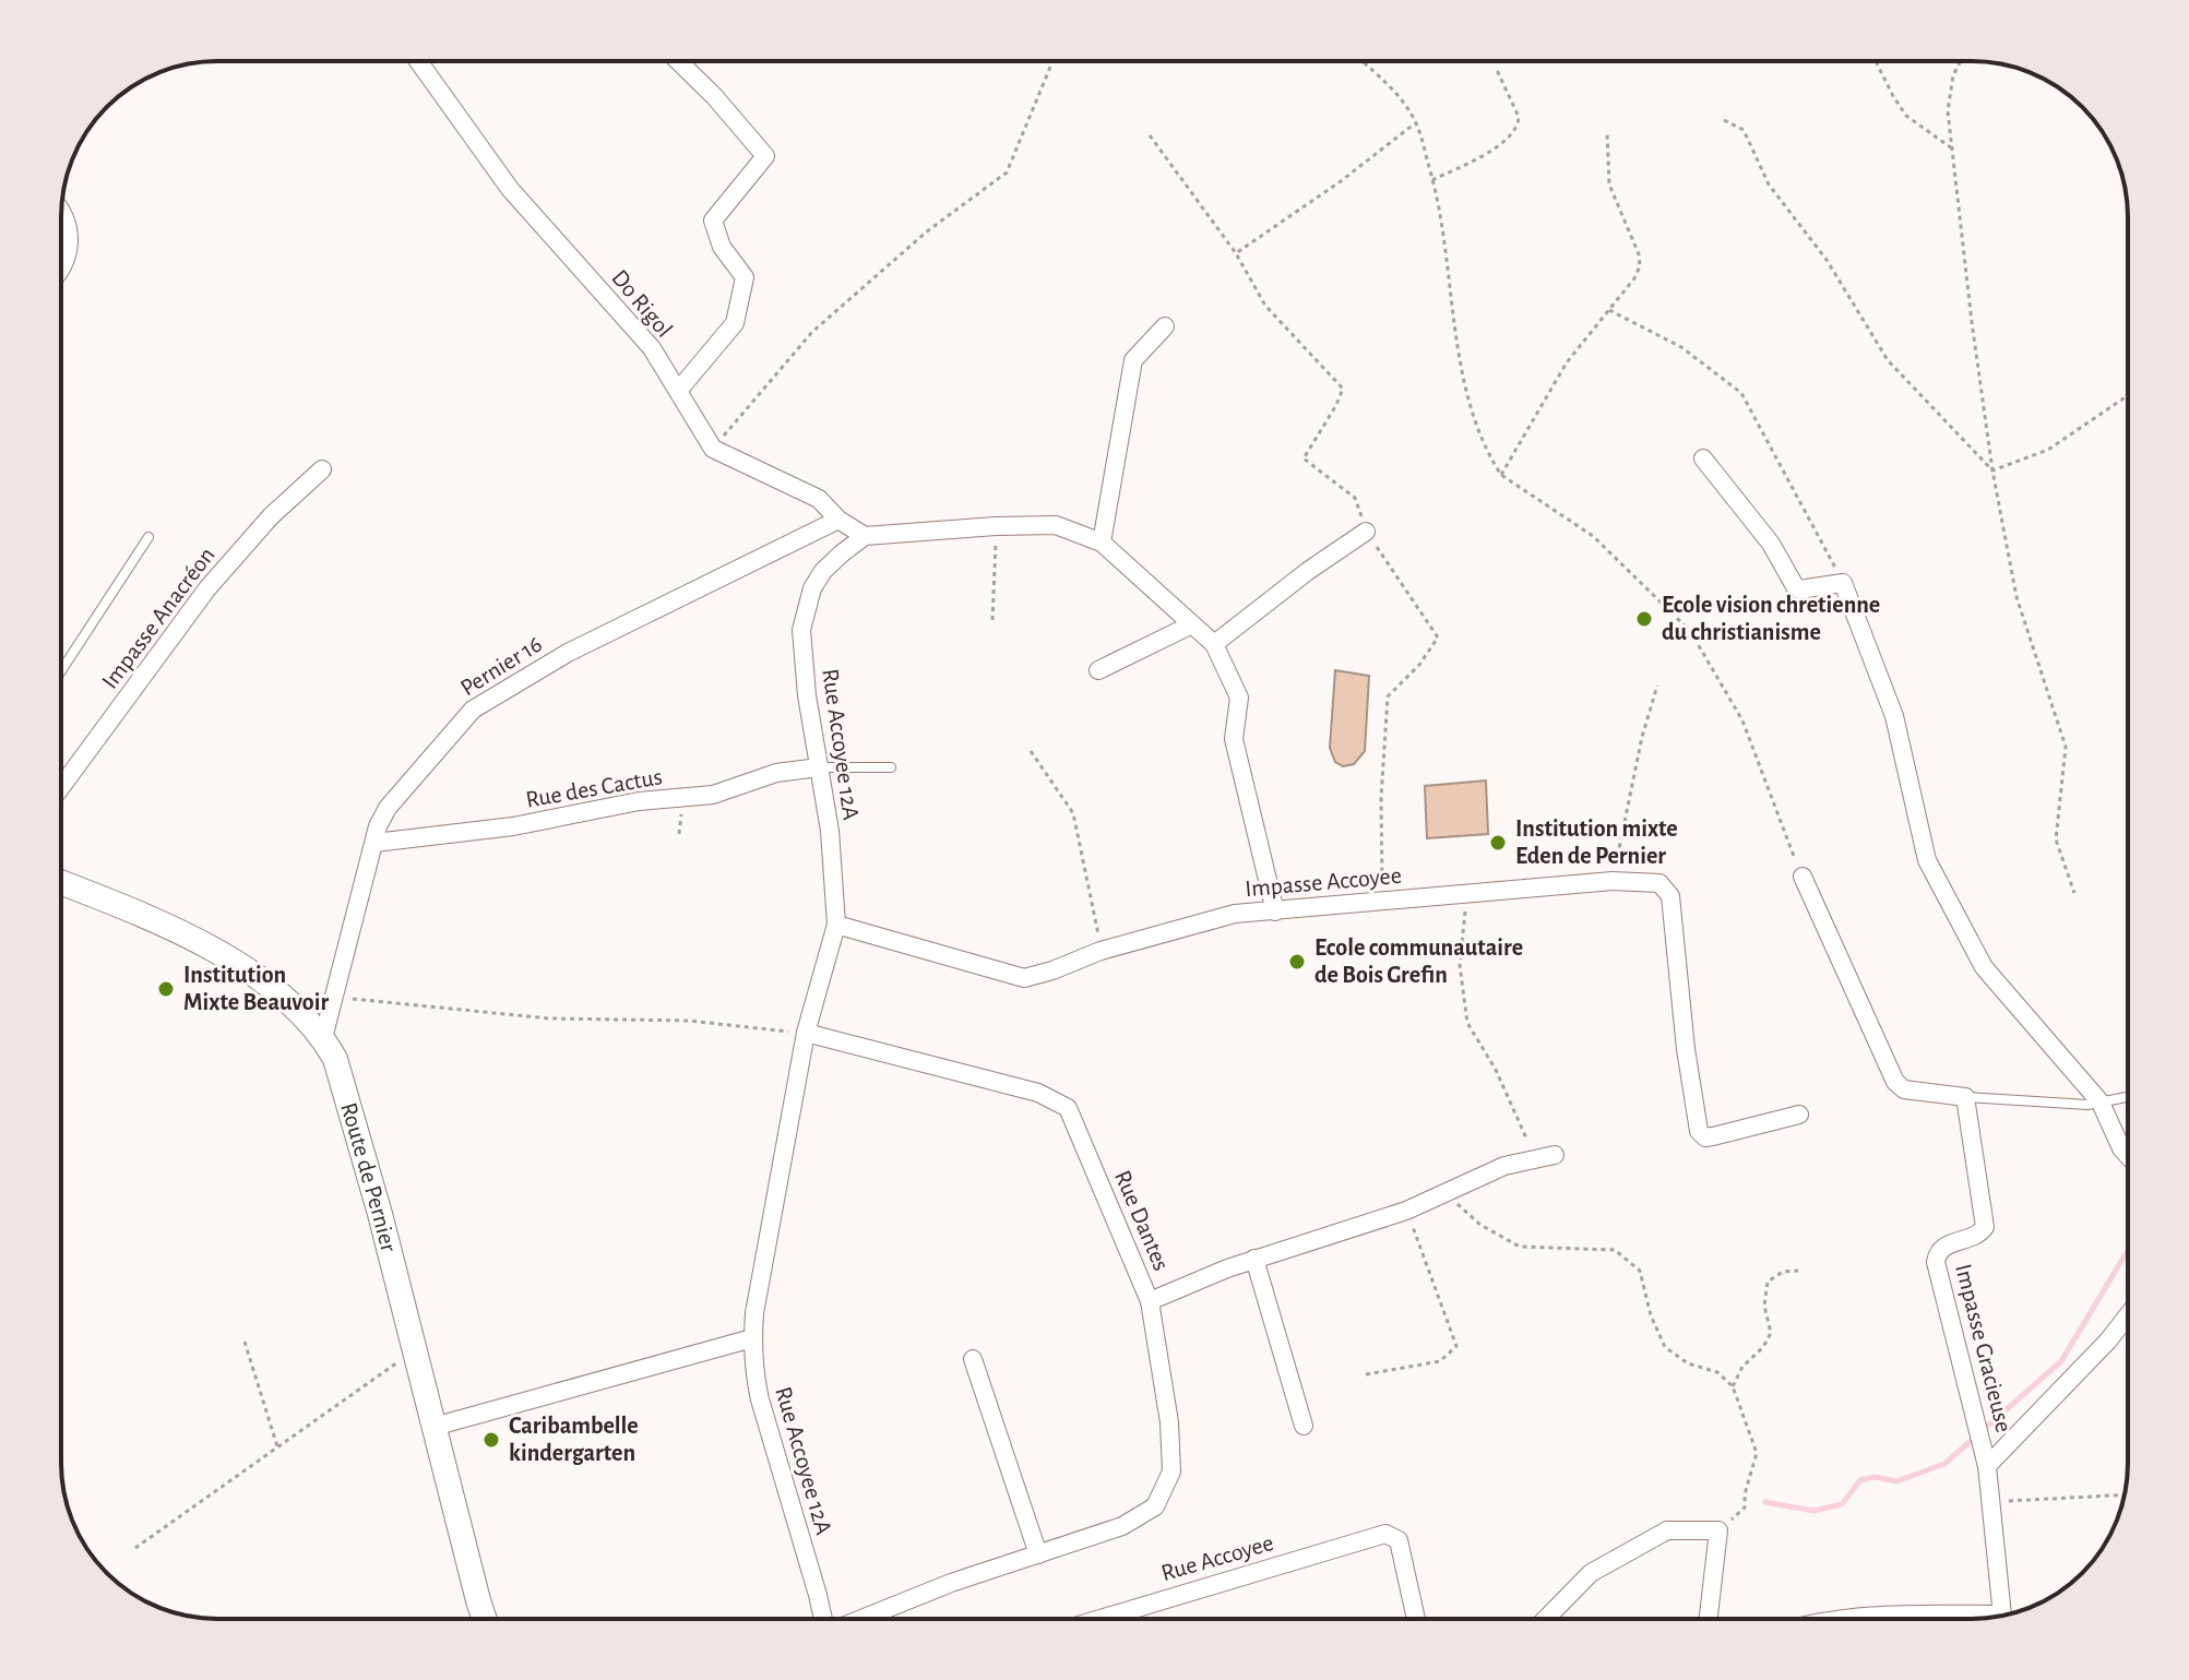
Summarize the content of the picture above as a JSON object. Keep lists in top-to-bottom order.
{
  "streets": {
    "street": [
      "Do Rigol",
      "Impasse Anacréon",
      "Pernier 16",
      "Rue Accoyee 12A",
      "Rue des Cactus",
      "Impasse Accoyee",
      "Route de Pernier",
      "Rue Dantes",
      "Impasse Gracieuse",
      "Rue Accoyee"
    ]
  },
  "crossings": [
    ["Pernier 16", "Rue des Cactus"],
    ["Pernier 16", "Route de Pernier"],
    ["Rue Accoyee 12A", "Rue des Cactus"],
    ["Rue Accoyee 12A", "Impasse Accoyee"],
    ["Rue Accoyee 12A", "Rue Dantes"]
  ],
  "places": [
    "Ecole vision chretienne du christianisme",
    "Institution mixte Eden de Pernier",
    "Ecole communautaire de Bois Grefin",
    "Institution Mixte Beauvoir",
    "Caribambelle kindergarten"
  ]
}
